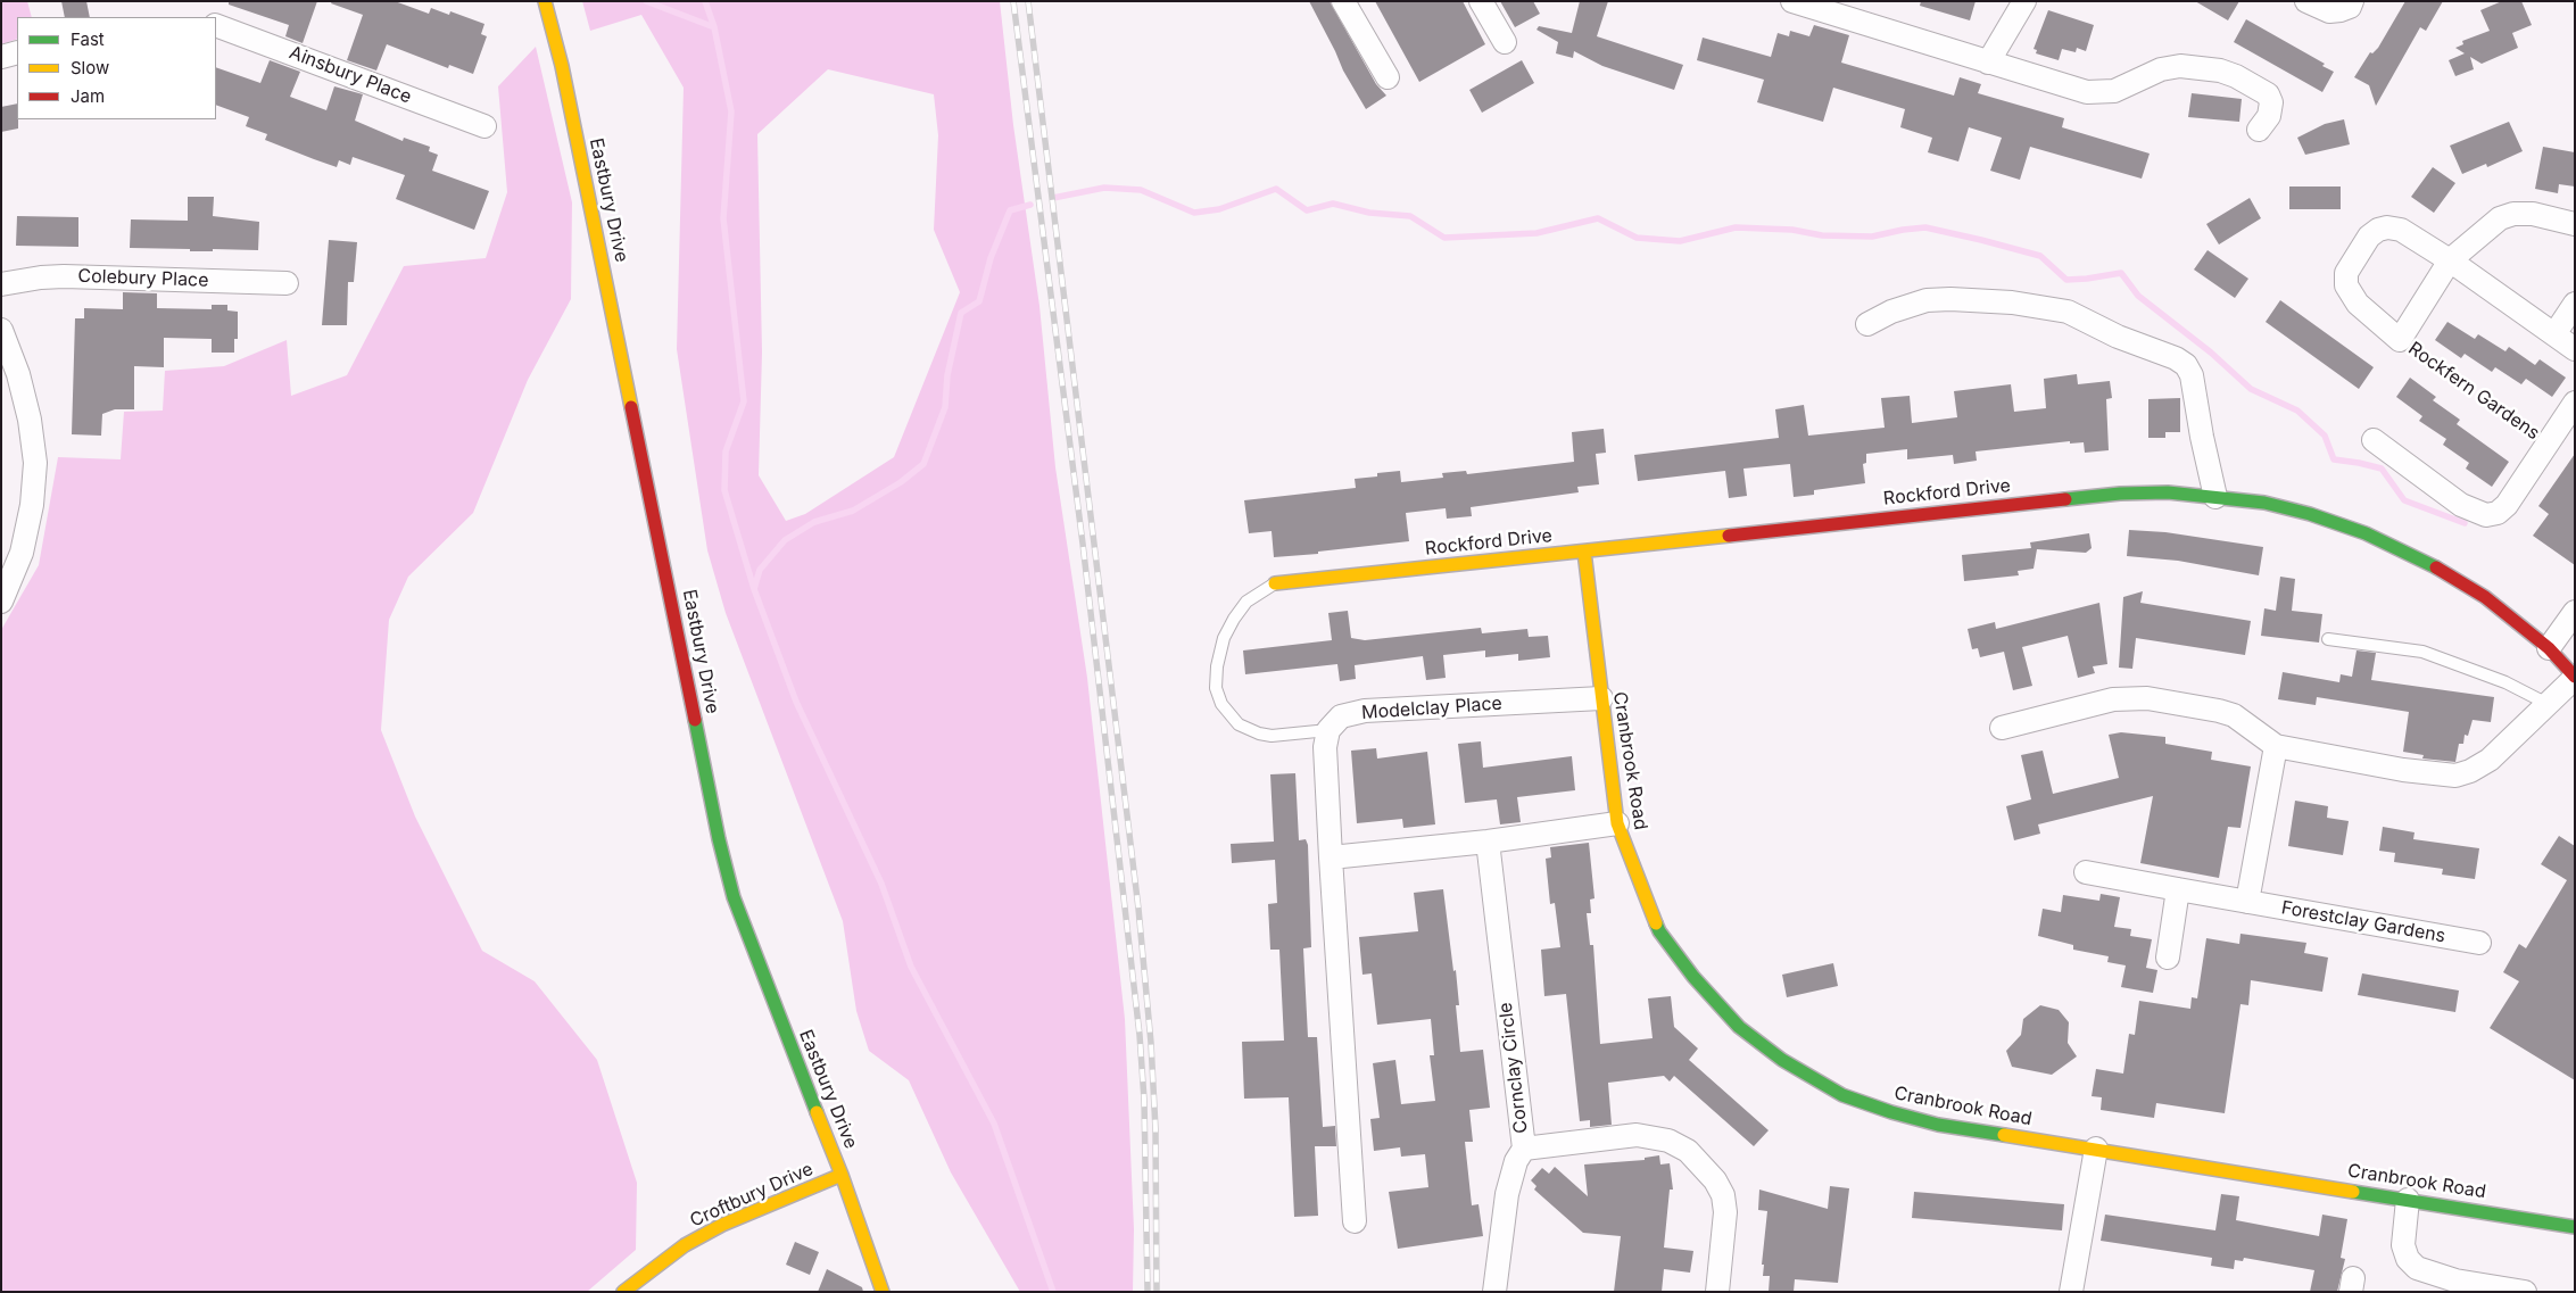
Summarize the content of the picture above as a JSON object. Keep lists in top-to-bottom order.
{
  "streets": {
    "street": [
      "Ainsbury Place",
      "Eastbury Drive",
      "Colebury Place",
      "Rockfern Gardens",
      "Rockford Drive",
      "Modelclay Place",
      "Cranbrook Road",
      "Forestclay Gardens",
      "Cornclay Circle",
      "Croftbury Drive"
    ]
  },
  "crossings": [
    ["Eastbury Drive", "Croftbury Drive"],
    ["Rockford Drive", "Cranbrook Road"],
    ["Modelclay Place", "Cranbrook Road"]
  ],
  "legend": ["Fast", "Slow", "Jam"]
}
